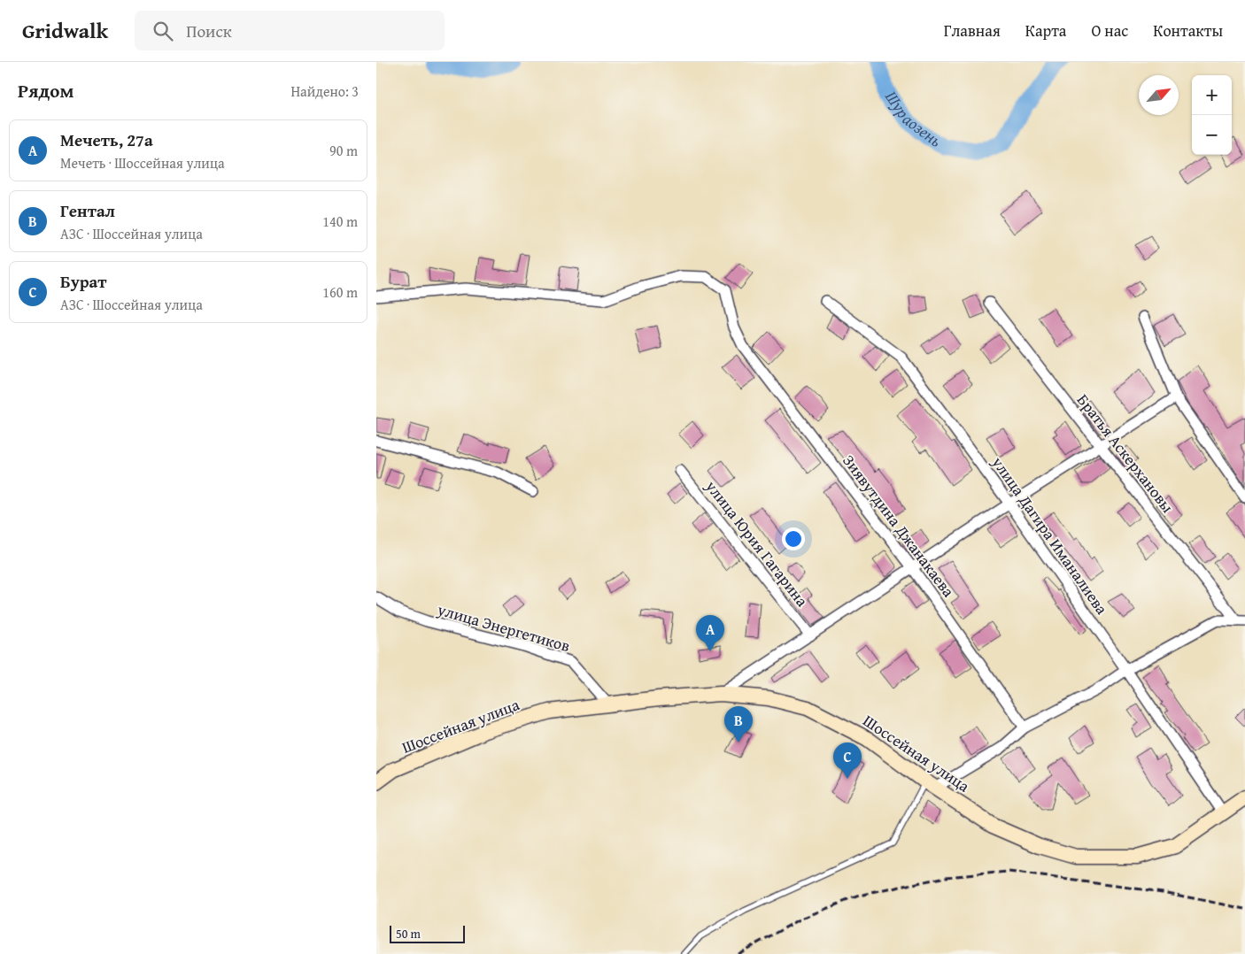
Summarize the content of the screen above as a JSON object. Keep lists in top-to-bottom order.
{
  "streets": {
    "main road": ["Шоссейная улица"],
    "street": [
      "Братья Аскерхановы",
      "Зиявутдина Джанакаева",
      "улица Дагира Иманалиева",
      "улица Юрия Гагарина",
      "улица Энергетиков"
    ]
  },
  "crossings": [
    ["улица Дагира Иманалиева", "Шоссейная улица"],
    ["улица Энергетиков", "Шоссейная улица"]
  ],
  "water": ["Шураозень"],
  "scale_bar": "50 m",
  "north": "top right",
  "page": {
    "header": "Gridwalk",
    "search": "Поиск",
    "nav": [
      "Главная",
      "Карта",
      "О нас",
      "Контакты"
    ],
    "heading": ["Рядом", "Найдено: 3"],
    "map_buttons": ["+", "−"],
    "list": [
      {
        "mark": "A",
        "name": "Мечеть, 27а",
        "note": "Мечеть · Шоссейная улица",
        "value": "90 m"
      },
      {
        "mark": "B",
        "name": "Гентал",
        "note": "АЗС · Шоссейная улица",
        "value": "140 m"
      },
      {
        "mark": "C",
        "name": "Бурат",
        "note": "АЗС · Шоссейная улица",
        "value": "160 m"
      }
    ],
    "pins": ["A", "B", "C"],
    "scale": "50 m"
  }
}
